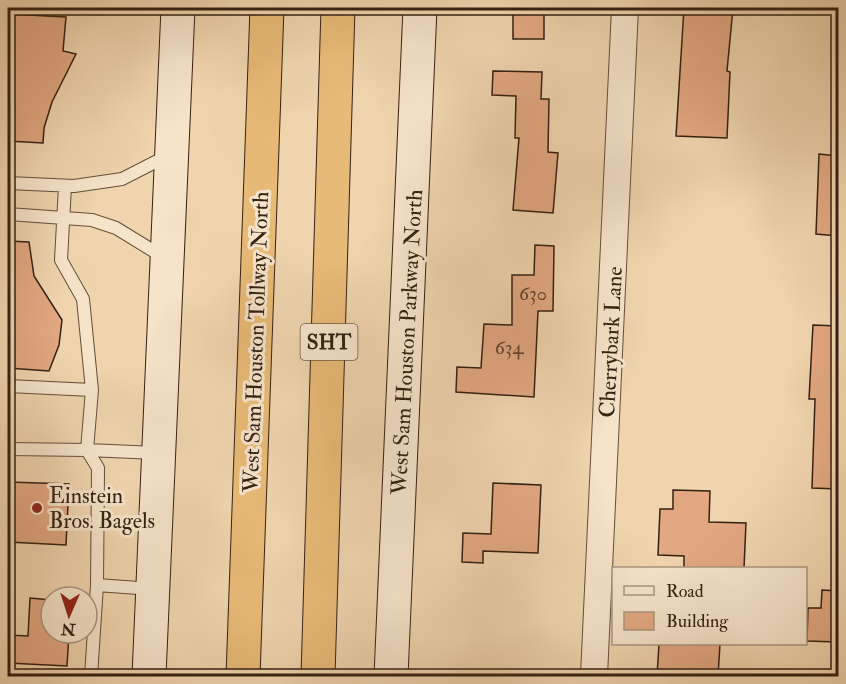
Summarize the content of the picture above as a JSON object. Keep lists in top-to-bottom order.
{
  "streets": {
    "highway": ["West Sam Houston Tollway North", "SHT"],
    "main road": ["West Sam Houston Parkway North"],
    "street": ["Cherrybark Lane"]
  },
  "places": ["Einstein Bros. Bagels"],
  "house_numbers": ["630", "634"],
  "legend": ["Road", "Building"],
  "north": "bottom"
}
